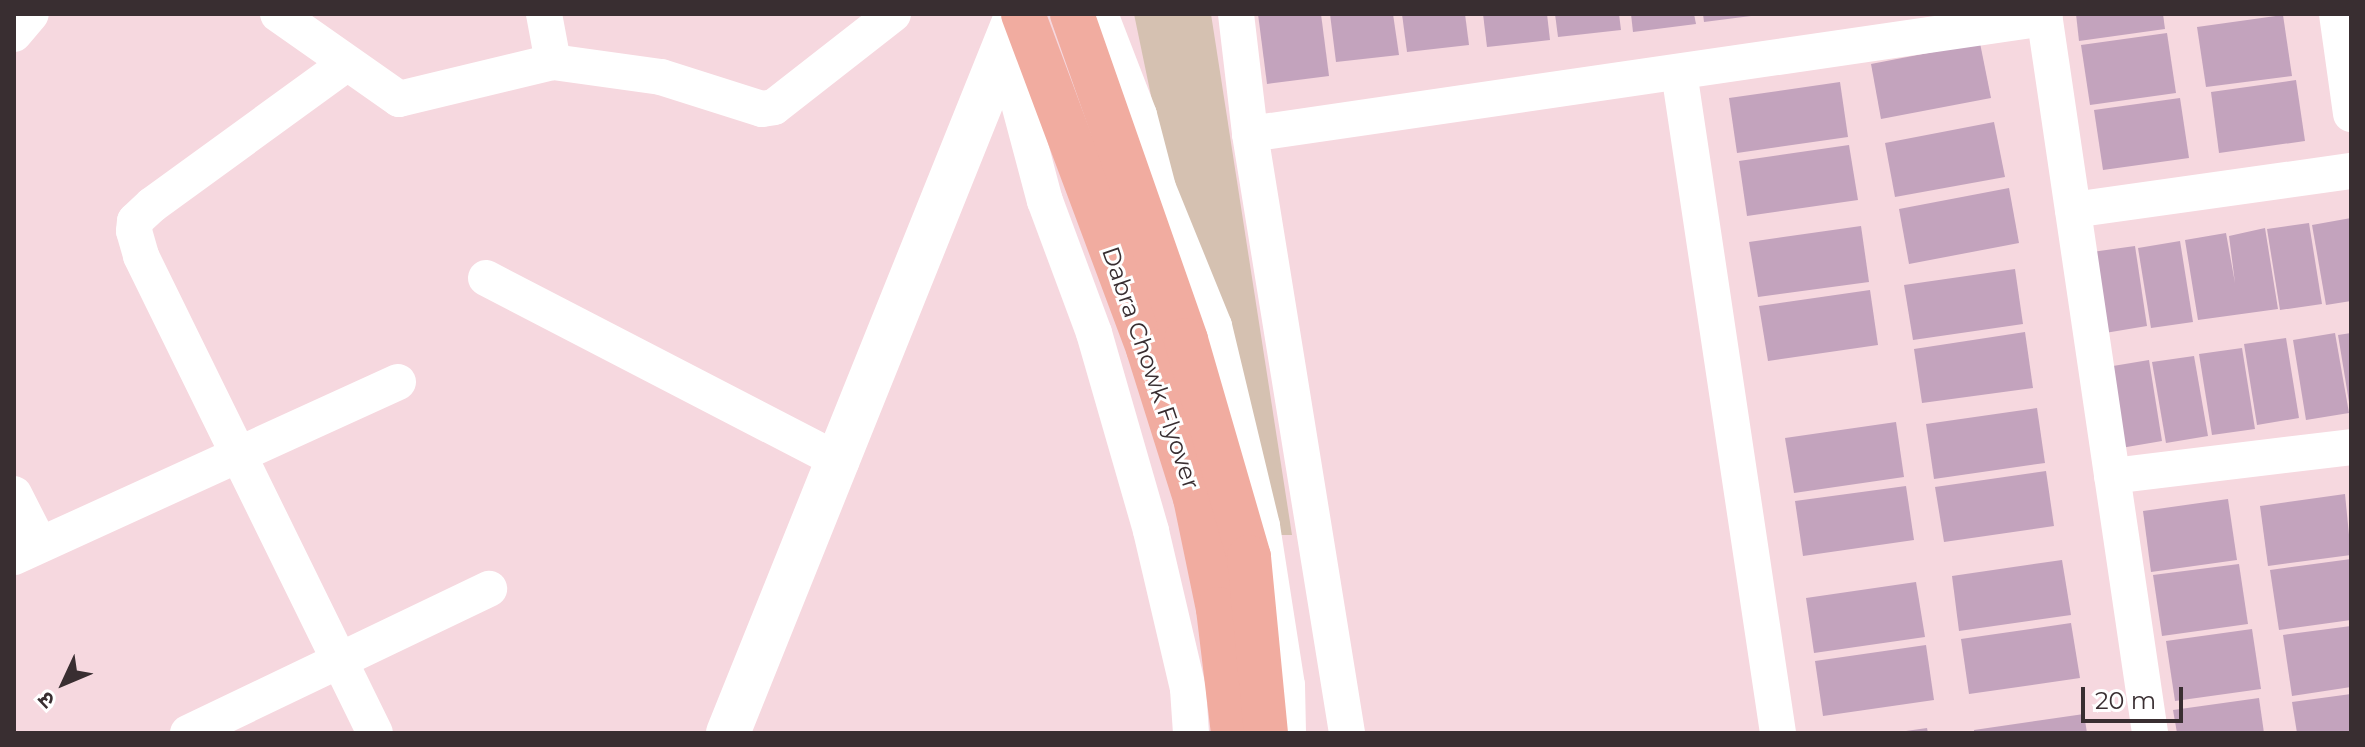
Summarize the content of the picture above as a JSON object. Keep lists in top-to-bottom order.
{
  "streets": {
    "main road": ["Dabra Chowk Flyover"]
  },
  "scale_bar": "20 m",
  "north": "bottom left"
}
